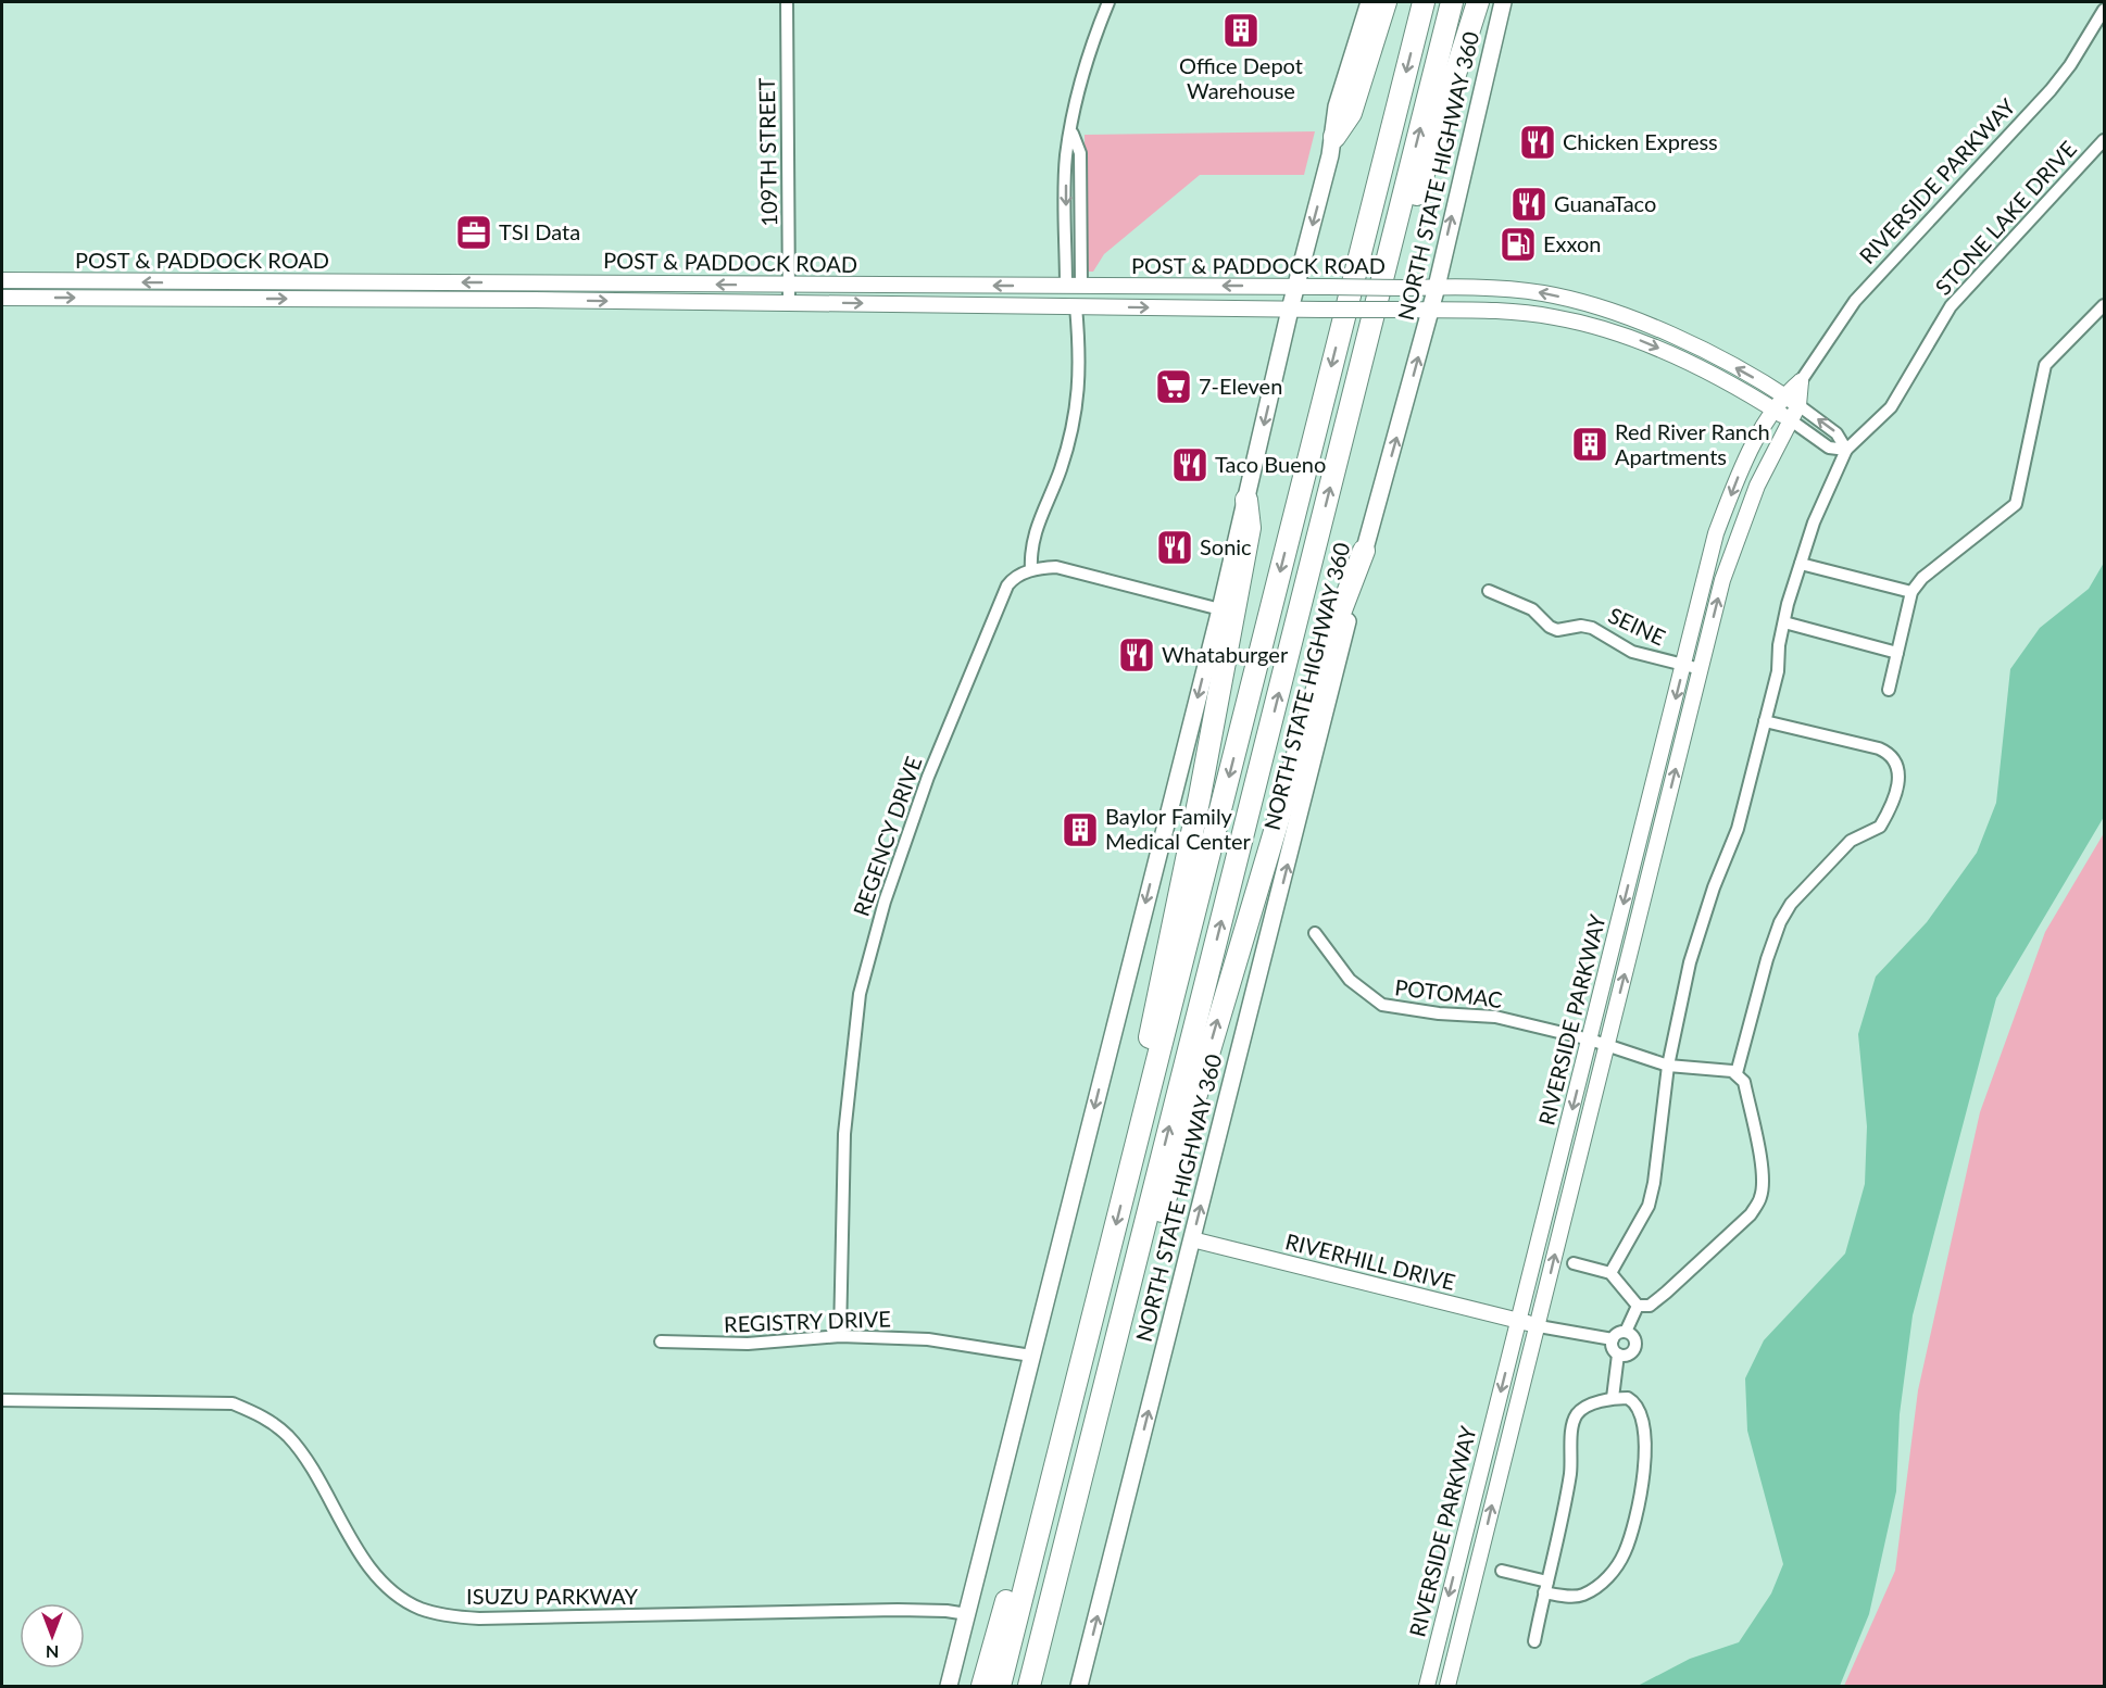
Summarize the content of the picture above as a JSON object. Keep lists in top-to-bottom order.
{
  "streets": {
    "main road": ["NORTH STATE HIGHWAY 360"],
    "street": [
      "109TH STREET",
      "RIVERSIDE PARKWAY",
      "STONE LAKE DRIVE",
      "POST & PADDOCK ROAD",
      "SEINE",
      "REGENCY DRIVE",
      "POTOMAC",
      "RIVERHILL DRIVE",
      "REGISTRY DRIVE",
      "ISUZU PARKWAY"
    ]
  },
  "crossings": [
    ["109TH STREET", "POST & PADDOCK ROAD"],
    ["NORTH STATE HIGHWAY 360", "POST & PADDOCK ROAD"],
    ["NORTH STATE HIGHWAY 360", "RIVERHILL DRIVE"],
    ["RIVERSIDE PARKWAY", "POST & PADDOCK ROAD"],
    ["RIVERSIDE PARKWAY", "SEINE"],
    ["RIVERSIDE PARKWAY", "POTOMAC"],
    ["RIVERSIDE PARKWAY", "RIVERHILL DRIVE"],
    ["STONE LAKE DRIVE", "POST & PADDOCK ROAD"],
    ["STONE LAKE DRIVE", "POTOMAC"],
    ["REGENCY DRIVE", "REGISTRY DRIVE"]
  ],
  "places": {
    "building": ["Office Depot Warehouse", "Red River Ranch Apartments", "Baylor Family Medical Center"],
    "restaurant": [
      "Chicken Express",
      "GuanaTaco",
      "Taco Bueno",
      "Sonic",
      "Whataburger"
    ],
    "office": ["TSI Data"],
    "fuel station": ["Exxon"],
    "supermarket": ["7-Eleven"]
  },
  "north": "bottom"
}
